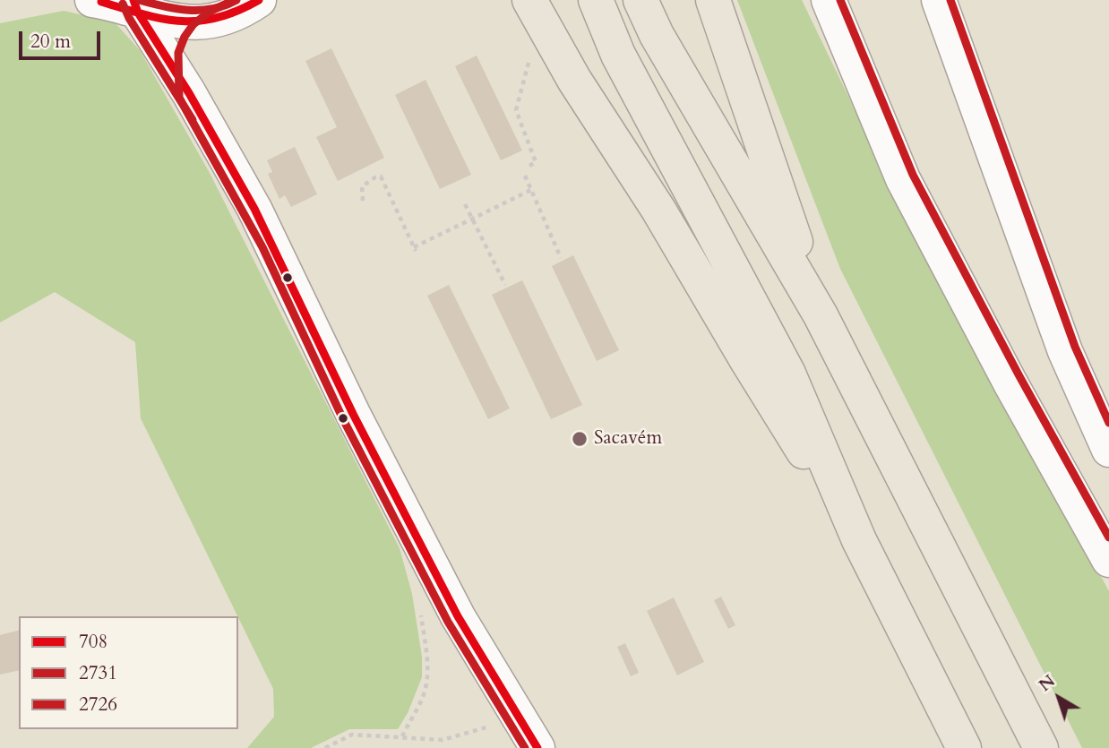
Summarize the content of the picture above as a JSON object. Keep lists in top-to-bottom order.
{
  "places": ["Sacavém"],
  "lines": ["transit line 708", "transit line 2731", "transit line 2726"],
  "legend": ["708", "2731", "2726"],
  "scale_bar": "20 m",
  "north": "top left"
}
